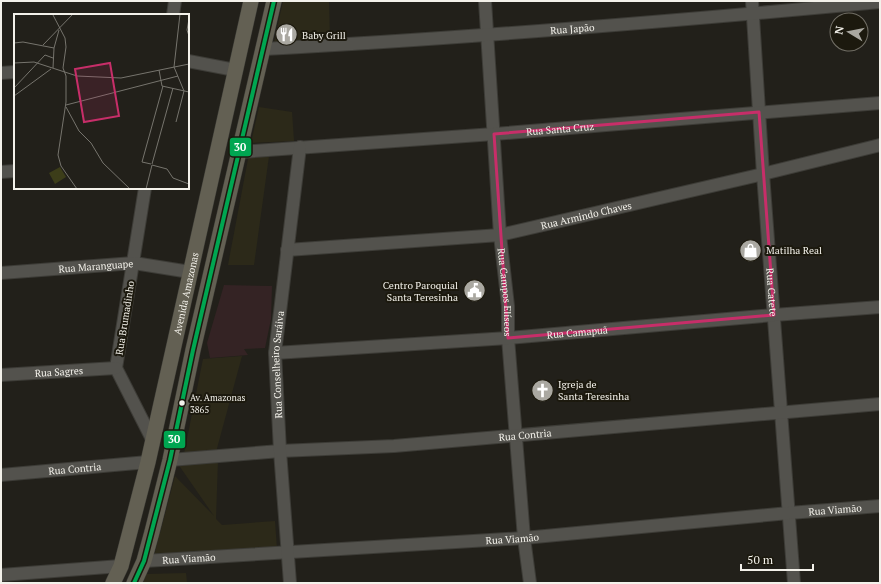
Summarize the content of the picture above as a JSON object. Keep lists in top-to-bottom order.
{
  "streets": {
    "main road": ["Avenida Amazonas"],
    "street": [
      "Rua Japão",
      "Rua Santa Cruz",
      "Rua Armindo Chaves",
      "Rua Maranguape",
      "Rua Campos Elíseos",
      "Rua Catete",
      "Rua Brumadinho",
      "Rua Camapuã",
      "Rua Conselheiro Saráiva",
      "Rua Sagres",
      "Rua Contria",
      "Rua Viamão"
    ]
  },
  "crossings": [
    ["Rua Japão", "Rua Campos Elíseos"],
    ["Rua Japão", "Rua Catete"],
    ["Rua Japão", "Avenida Amazonas"],
    ["Rua Santa Cruz", "Rua Campos Elíseos"],
    ["Rua Santa Cruz", "Rua Catete"],
    ["Rua Santa Cruz", "Avenida Amazonas"],
    ["Rua Santa Cruz", "Rua Conselheiro Saráiva"],
    ["Rua Armindo Chaves", "Rua Campos Elíseos"],
    ["Rua Armindo Chaves", "Rua Catete"],
    ["Rua Armindo Chaves", "Rua Conselheiro Saráiva"],
    ["Rua Maranguape", "Avenida Amazonas"],
    ["Rua Maranguape", "Rua Brumadinho"],
    ["Rua Campos Elíseos", "Rua Camapuã"],
    ["Rua Campos Elíseos", "Rua Contria"],
    ["Rua Campos Elíseos", "Rua Viamão"],
    ["Rua Catete", "Rua Camapuã"],
    ["Rua Catete", "Rua Contria"],
    ["Rua Catete", "Rua Viamão"],
    ["Avenida Amazonas", "Rua Brumadinho"],
    ["Avenida Amazonas", "Rua Contria"],
    ["Avenida Amazonas", "Rua Viamão"],
    ["Rua Brumadinho", "Rua Sagres"],
    ["Rua Camapuã", "Rua Conselheiro Saráiva"],
    ["Rua Conselheiro Saráiva", "Rua Contria"],
    ["Rua Conselheiro Saráiva", "Rua Viamão"]
  ],
  "places": {
    "restaurant": ["Baby Grill"],
    "shop": ["Matilha Real"],
    "public building": ["Centro Paroquial Santa Teresinha"],
    "church": ["Igreja de Santa Teresinha"],
    "other": ["Av. Amazonas 3865"]
  },
  "lines": ["transit line 30"],
  "scale_bar": "50 m",
  "north": "left"
}
